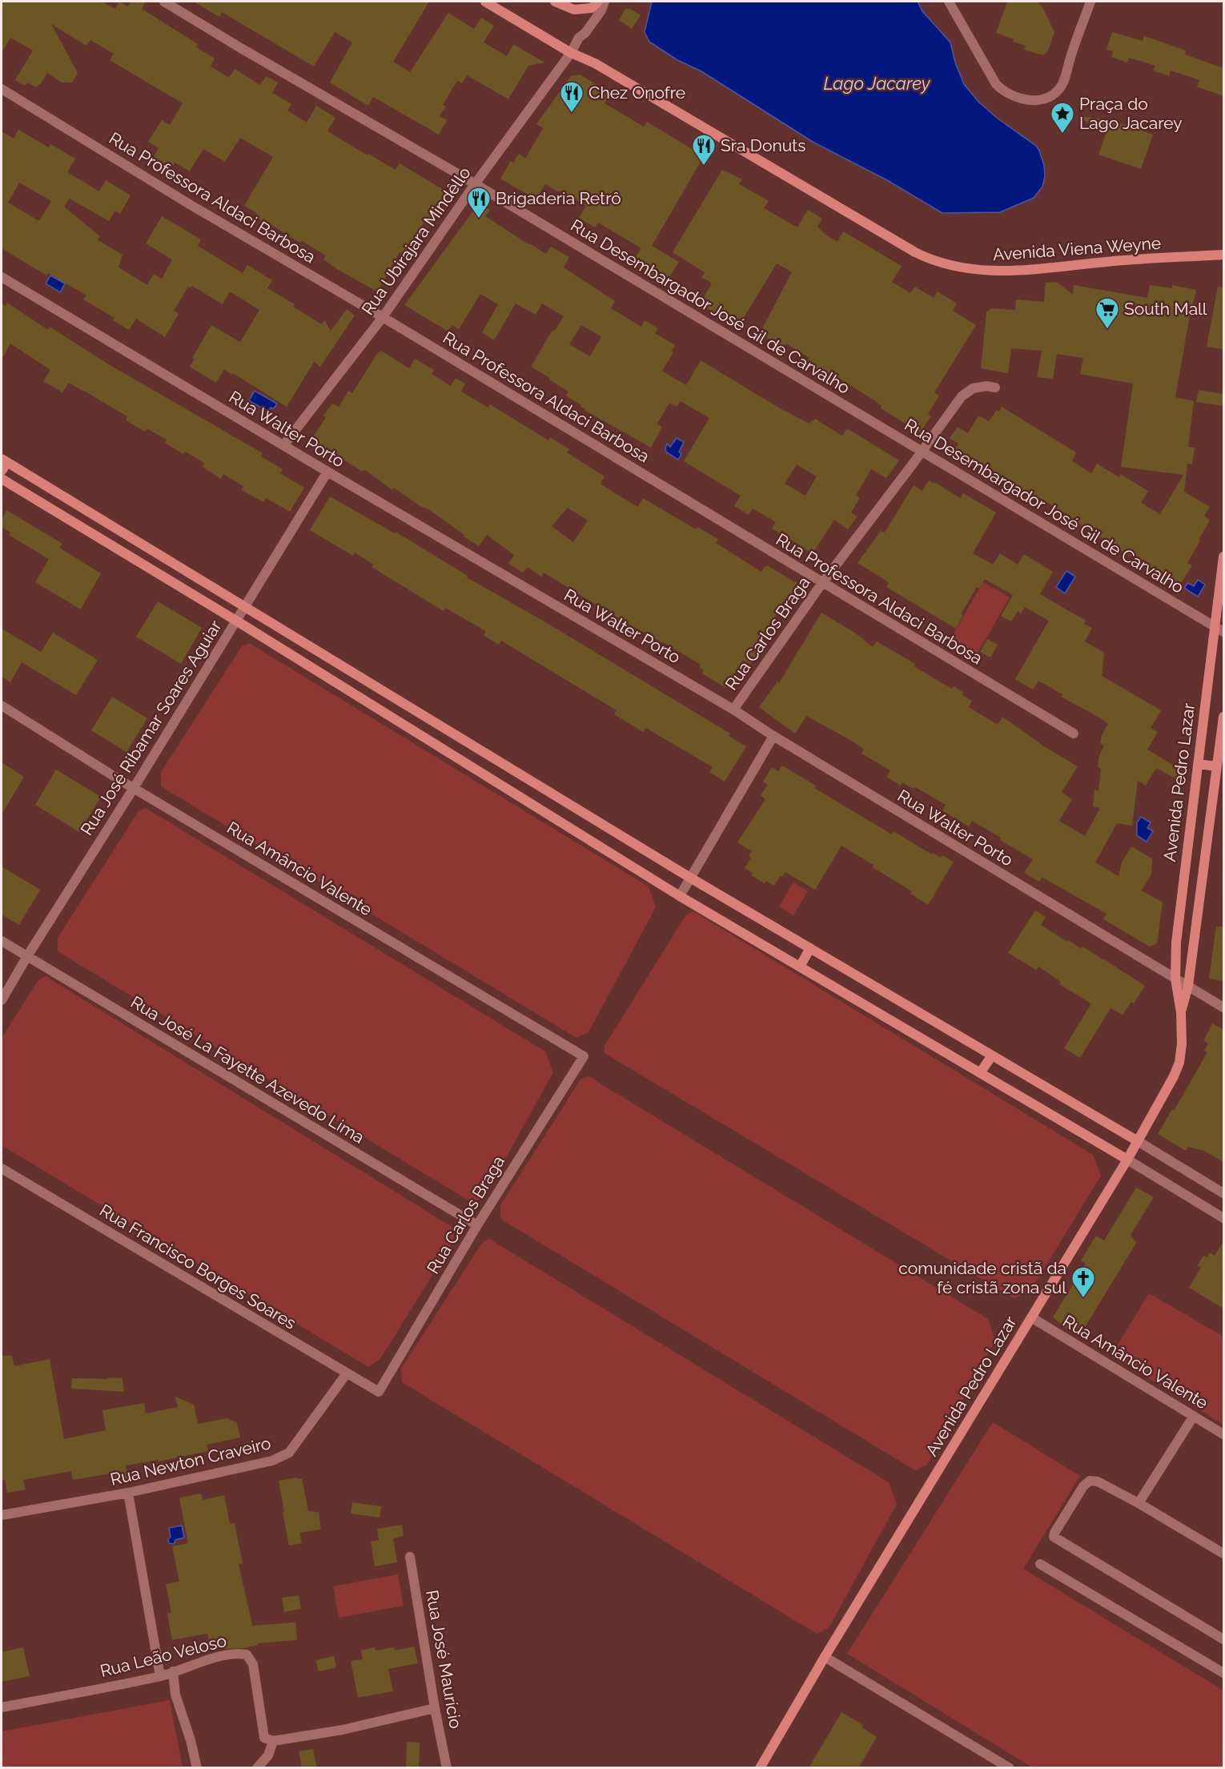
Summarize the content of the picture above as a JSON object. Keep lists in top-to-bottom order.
{
  "streets": {
    "main road": ["Avenida Viena Weyne", "Avenida Pedro Lazar"],
    "street": [
      "Rua Professora Aldaci Barbosa",
      "Rua Ubirajara Mindêllo",
      "Rua Desembargador José Gil de Carvalho",
      "Rua Walter Porto",
      "Rua Carlos Braga",
      "Rua José Ribamar Soares Aguiar",
      "Rua Amâncio Valente",
      "Rua José La Fayette Azevedo Lima",
      "Rua Francisco Borges Soares",
      "Rua Newton Craveiro",
      "Rua Leão Veloso",
      "Rua José Maurício"
    ]
  },
  "crossings": [
    ["Rua Professora Aldaci Barbosa", "Rua Ubirajara Mindêllo"],
    ["Rua Professora Aldaci Barbosa", "Rua Carlos Braga"],
    ["Rua Ubirajara Mindêllo", "Avenida Viena Weyne"],
    ["Rua Ubirajara Mindêllo", "Rua Desembargador José Gil de Carvalho"],
    ["Rua Ubirajara Mindêllo", "Rua Walter Porto"],
    ["Rua Desembargador José Gil de Carvalho", "Rua Carlos Braga"],
    ["Rua Desembargador José Gil de Carvalho", "Avenida Pedro Lazar"],
    ["Rua Walter Porto", "Rua Carlos Braga"],
    ["Rua Walter Porto", "Rua José Ribamar Soares Aguiar"],
    ["Rua Walter Porto", "Avenida Pedro Lazar"],
    ["Rua Carlos Braga", "Rua Amâncio Valente"],
    ["Rua Carlos Braga", "Rua José La Fayette Azevedo Lima"],
    ["Rua Carlos Braga", "Rua Francisco Borges Soares"],
    ["Rua José Ribamar Soares Aguiar", "Rua Amâncio Valente"],
    ["Rua José Ribamar Soares Aguiar", "Rua José La Fayette Azevedo Lima"],
    ["Avenida Pedro Lazar", "Rua Amâncio Valente"],
    ["Rua Francisco Borges Soares", "Rua Newton Craveiro"]
  ],
  "water": ["Lago Jacarey"],
  "places": {
    "restaurant": ["Chez Onofre", "Sra Donuts", "Brigaderia Retrô"],
    "place": ["Praça do Lago Jacarey"],
    "supermarket": ["South Mall"],
    "church": ["comunidade cristã da fé cristã zona sul"]
  }
}
